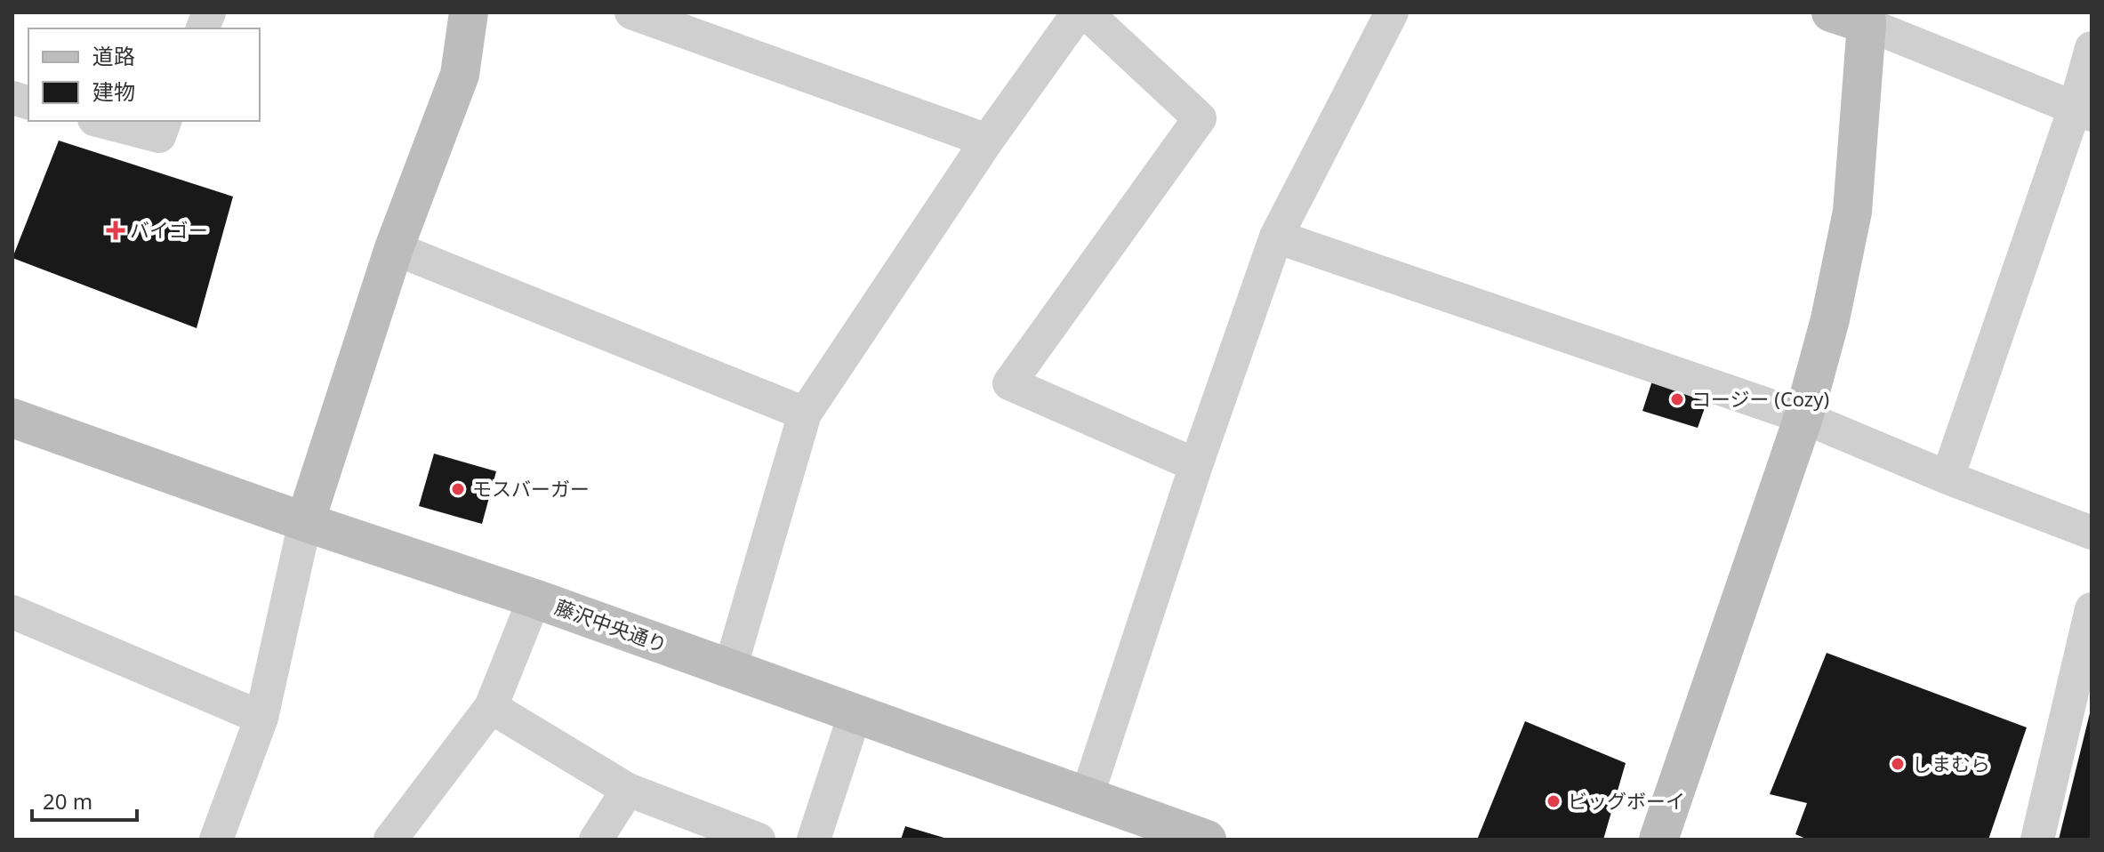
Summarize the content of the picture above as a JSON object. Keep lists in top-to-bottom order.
{
  "streets": {
    "street": ["藤沢中央通り"]
  },
  "places": {
    "health": ["バイゴー"],
    "other": [
      "コージー (Cozy)",
      "モスバーガー",
      "しまむら",
      "ビッグボーイ"
    ]
  },
  "legend": ["道路", "建物"],
  "scale_bar": "20 m"
}
